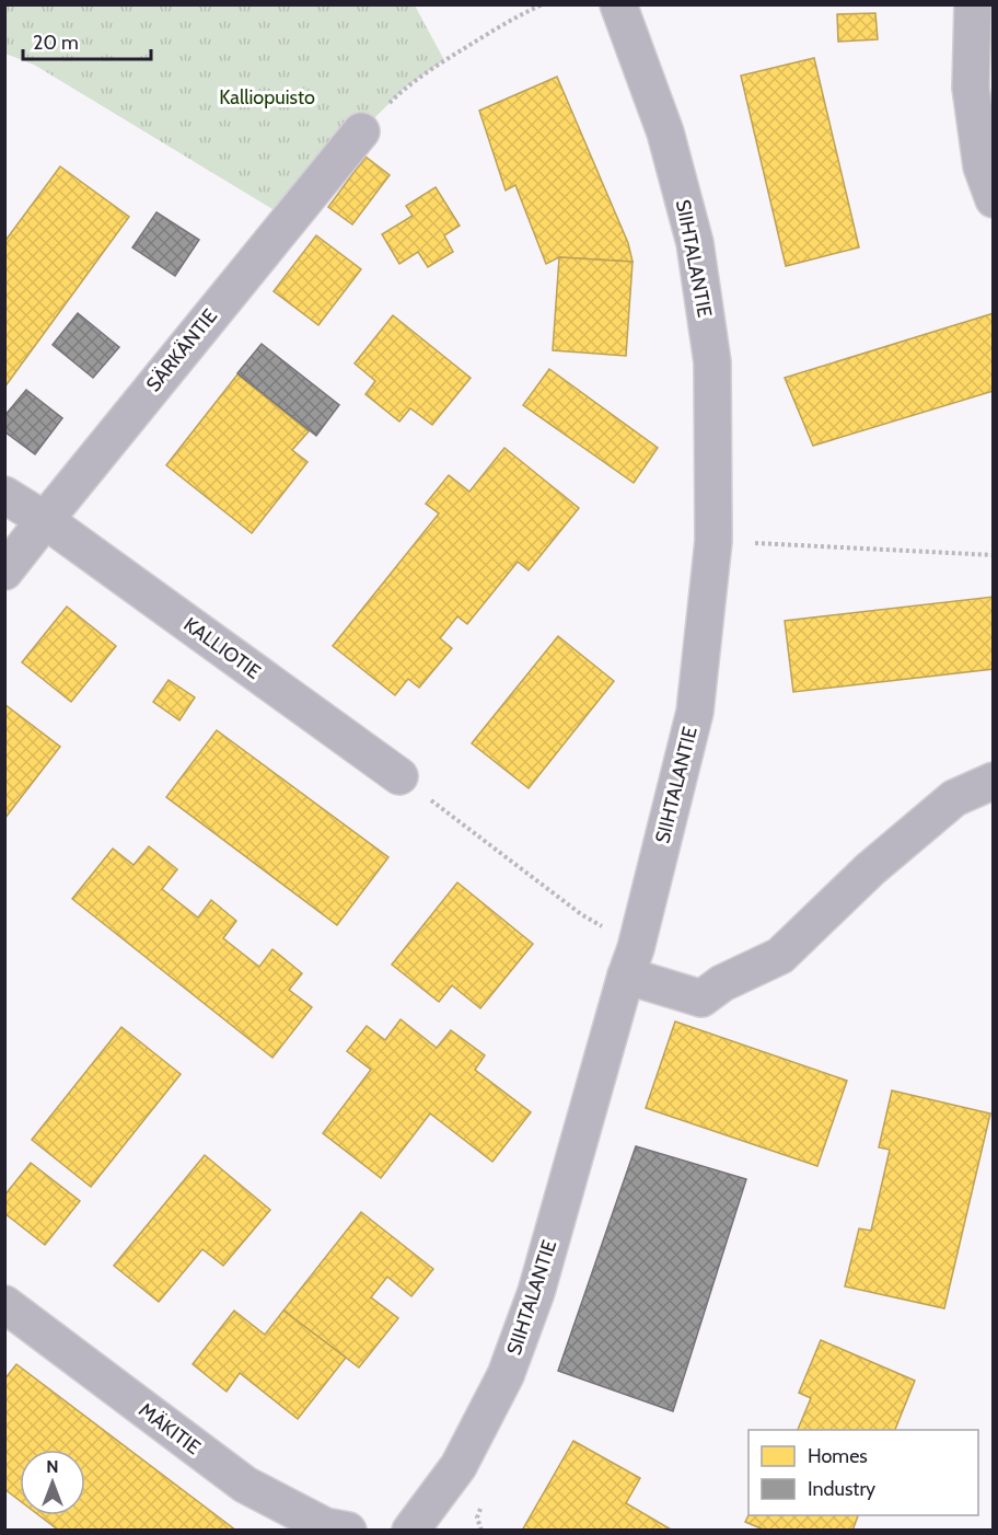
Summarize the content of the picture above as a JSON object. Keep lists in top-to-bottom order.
{
  "streets": {
    "street": [
      "SIIHTALANTIE",
      "SÄRKÄNTIE",
      "KALLIOTIE",
      "MÄKITIE"
    ]
  },
  "crossings": [
    ["SÄRKÄNTIE", "KALLIOTIE"]
  ],
  "parks": ["Kalliopuisto"],
  "legend": ["Homes", "Industry"],
  "scale_bar": "20 m",
  "north": "top"
}
